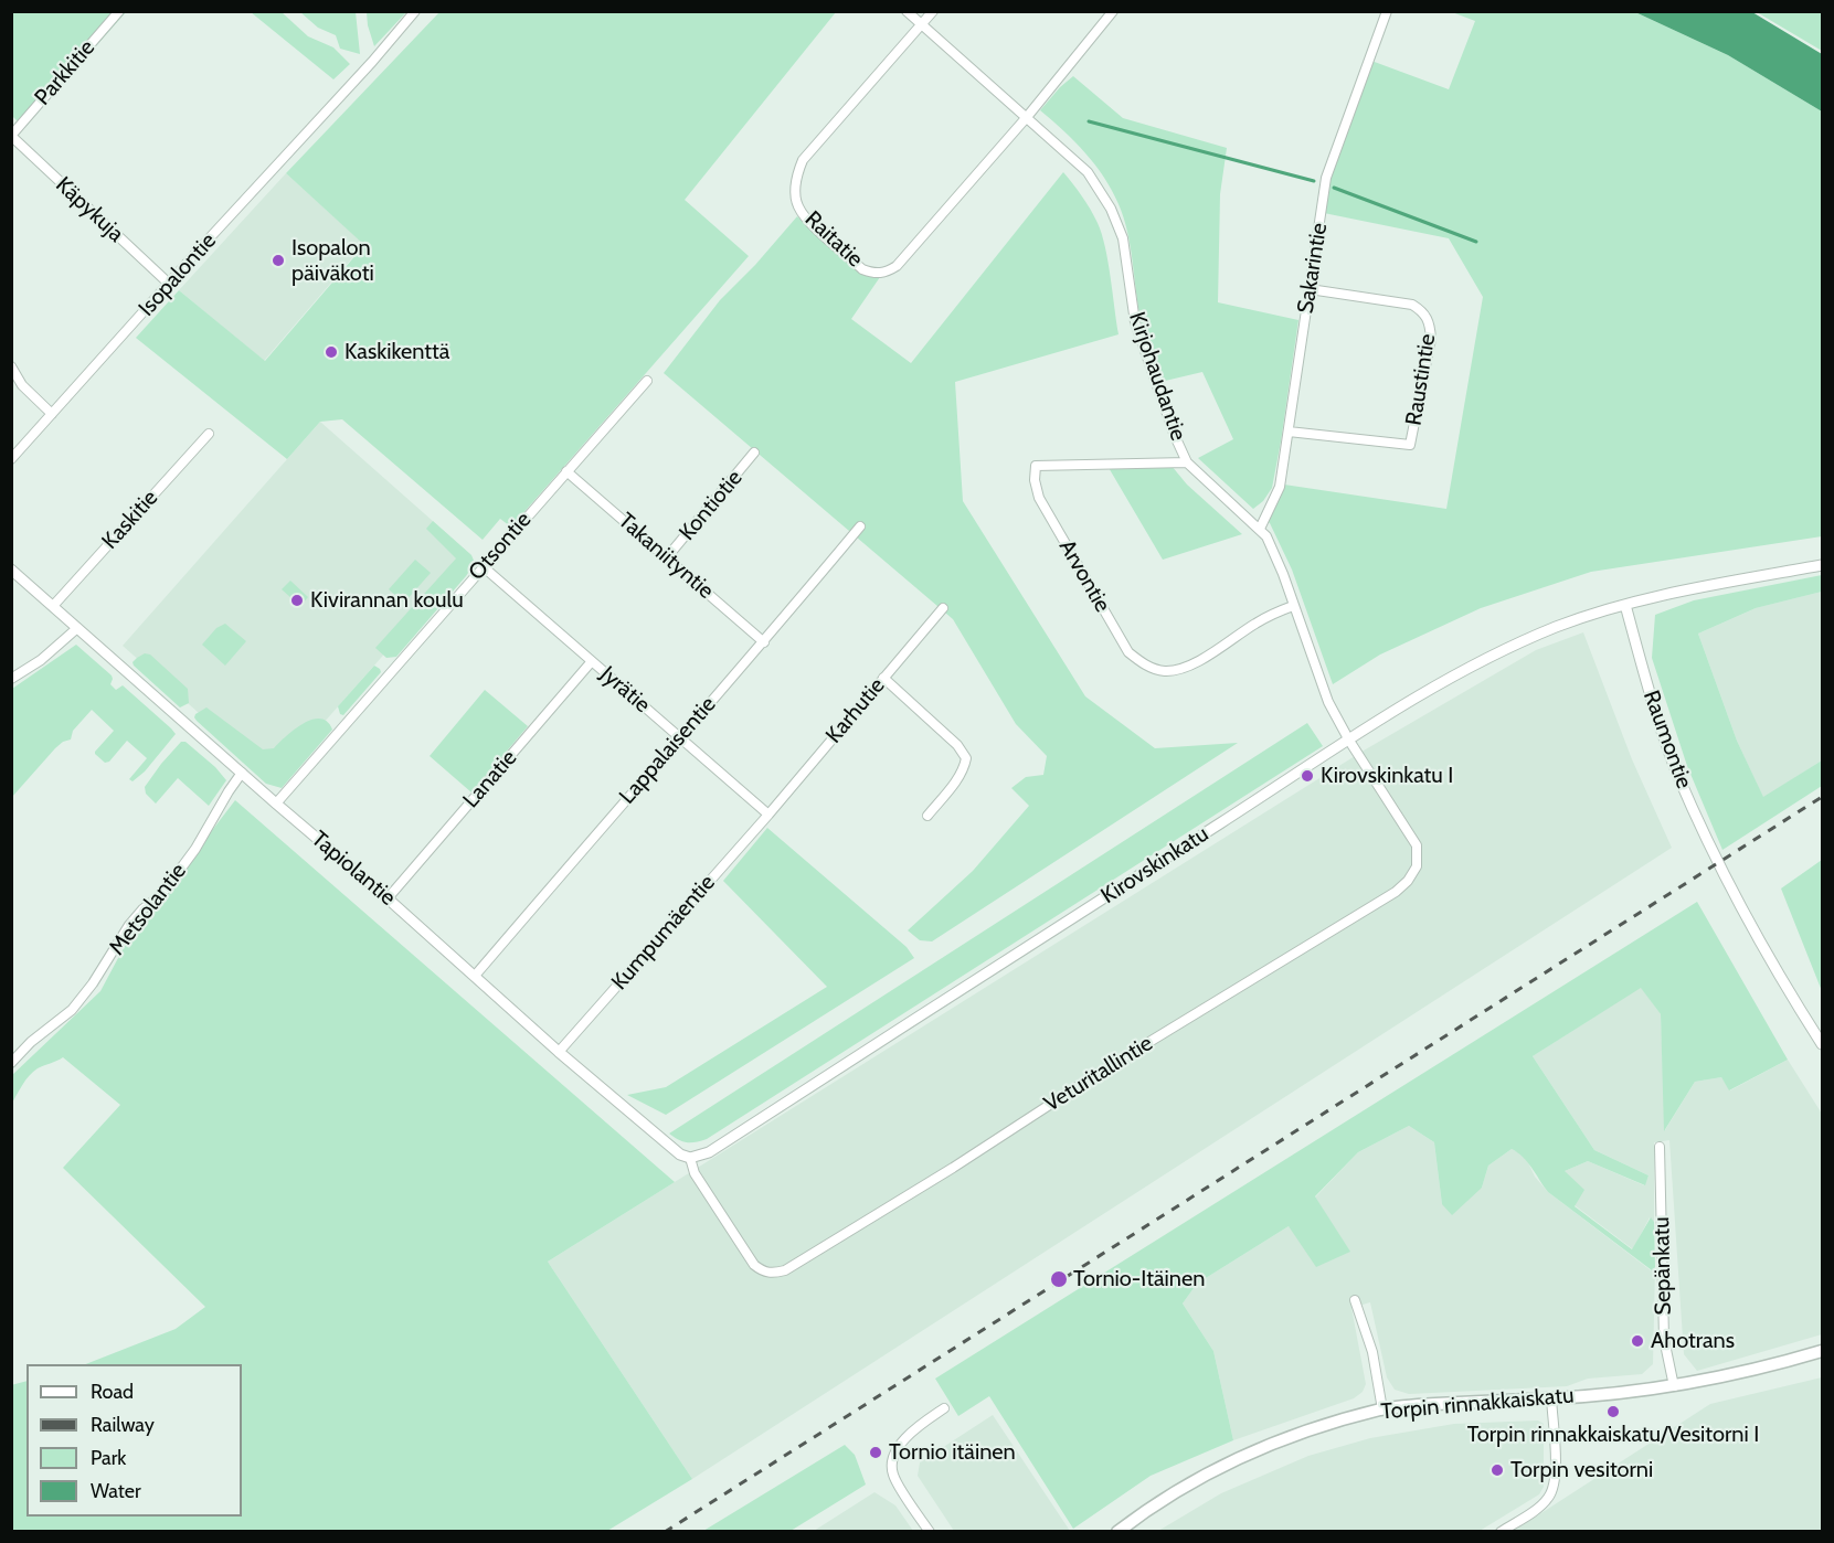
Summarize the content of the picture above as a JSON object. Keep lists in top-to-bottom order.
{
  "streets": {
    "main road": ["Torpin rinnakkaiskatu"],
    "street": [
      "Parkkitie",
      "Käpykuja",
      "Raitatie",
      "Sakarintie",
      "Isopalontie",
      "Kirjohaudantie",
      "Raustintie",
      "Kontiotie",
      "Kaskitie",
      "Otsontie",
      "Takaniityntie",
      "Arvontie",
      "Jyrätie",
      "Karhutie",
      "Raumontie",
      "Lappalaisentie",
      "Lanatie",
      "Kirovskinkatu",
      "Tapiolantie",
      "Metsolantie",
      "Kumpumäentie",
      "Veturitallintie",
      "Sepänkatu"
    ]
  },
  "crossings": [
    ["Parkkitie", "Käpykuja"],
    ["Käpykuja", "Isopalontie"],
    ["Raitatie", "Kirjohaudantie"],
    ["Sakarintie", "Kirjohaudantie"],
    ["Sakarintie", "Raustintie"],
    ["Kirjohaudantie", "Arvontie"],
    ["Kirjohaudantie", "Kirovskinkatu"],
    ["Kirjohaudantie", "Veturitallintie"],
    ["Kontiotie", "Takaniityntie"],
    ["Kaskitie", "Tapiolantie"],
    ["Otsontie", "Takaniityntie"],
    ["Otsontie", "Jyrätie"],
    ["Otsontie", "Tapiolantie"],
    ["Takaniityntie", "Lappalaisentie"],
    ["Jyrätie", "Karhutie"],
    ["Jyrätie", "Lappalaisentie"],
    ["Jyrätie", "Lanatie"],
    ["Jyrätie", "Kumpumäentie"],
    ["Karhutie", "Kumpumäentie"],
    ["Raumontie", "Kirovskinkatu"],
    ["Lappalaisentie", "Tapiolantie"],
    ["Lanatie", "Tapiolantie"],
    ["Kirovskinkatu", "Tapiolantie"],
    ["Kirovskinkatu", "Veturitallintie"],
    ["Tapiolantie", "Metsolantie"],
    ["Tapiolantie", "Kumpumäentie"],
    ["Tapiolantie", "Veturitallintie"],
    ["Sepänkatu", "Torpin rinnakkaiskatu"]
  ],
  "places": [
    "Isopalon päiväkoti",
    "Kaskikenttä",
    "Kivirannan koulu",
    "Kirovskinkatu I",
    "Tornio-Itäinen",
    "Ahotrans",
    "Torpin rinnakkaiskatu/Vesitorni I",
    "Tornio itäinen",
    "Torpin vesitorni"
  ],
  "legend": [
    "Road",
    "Railway",
    "Park",
    "Water"
  ]
}
